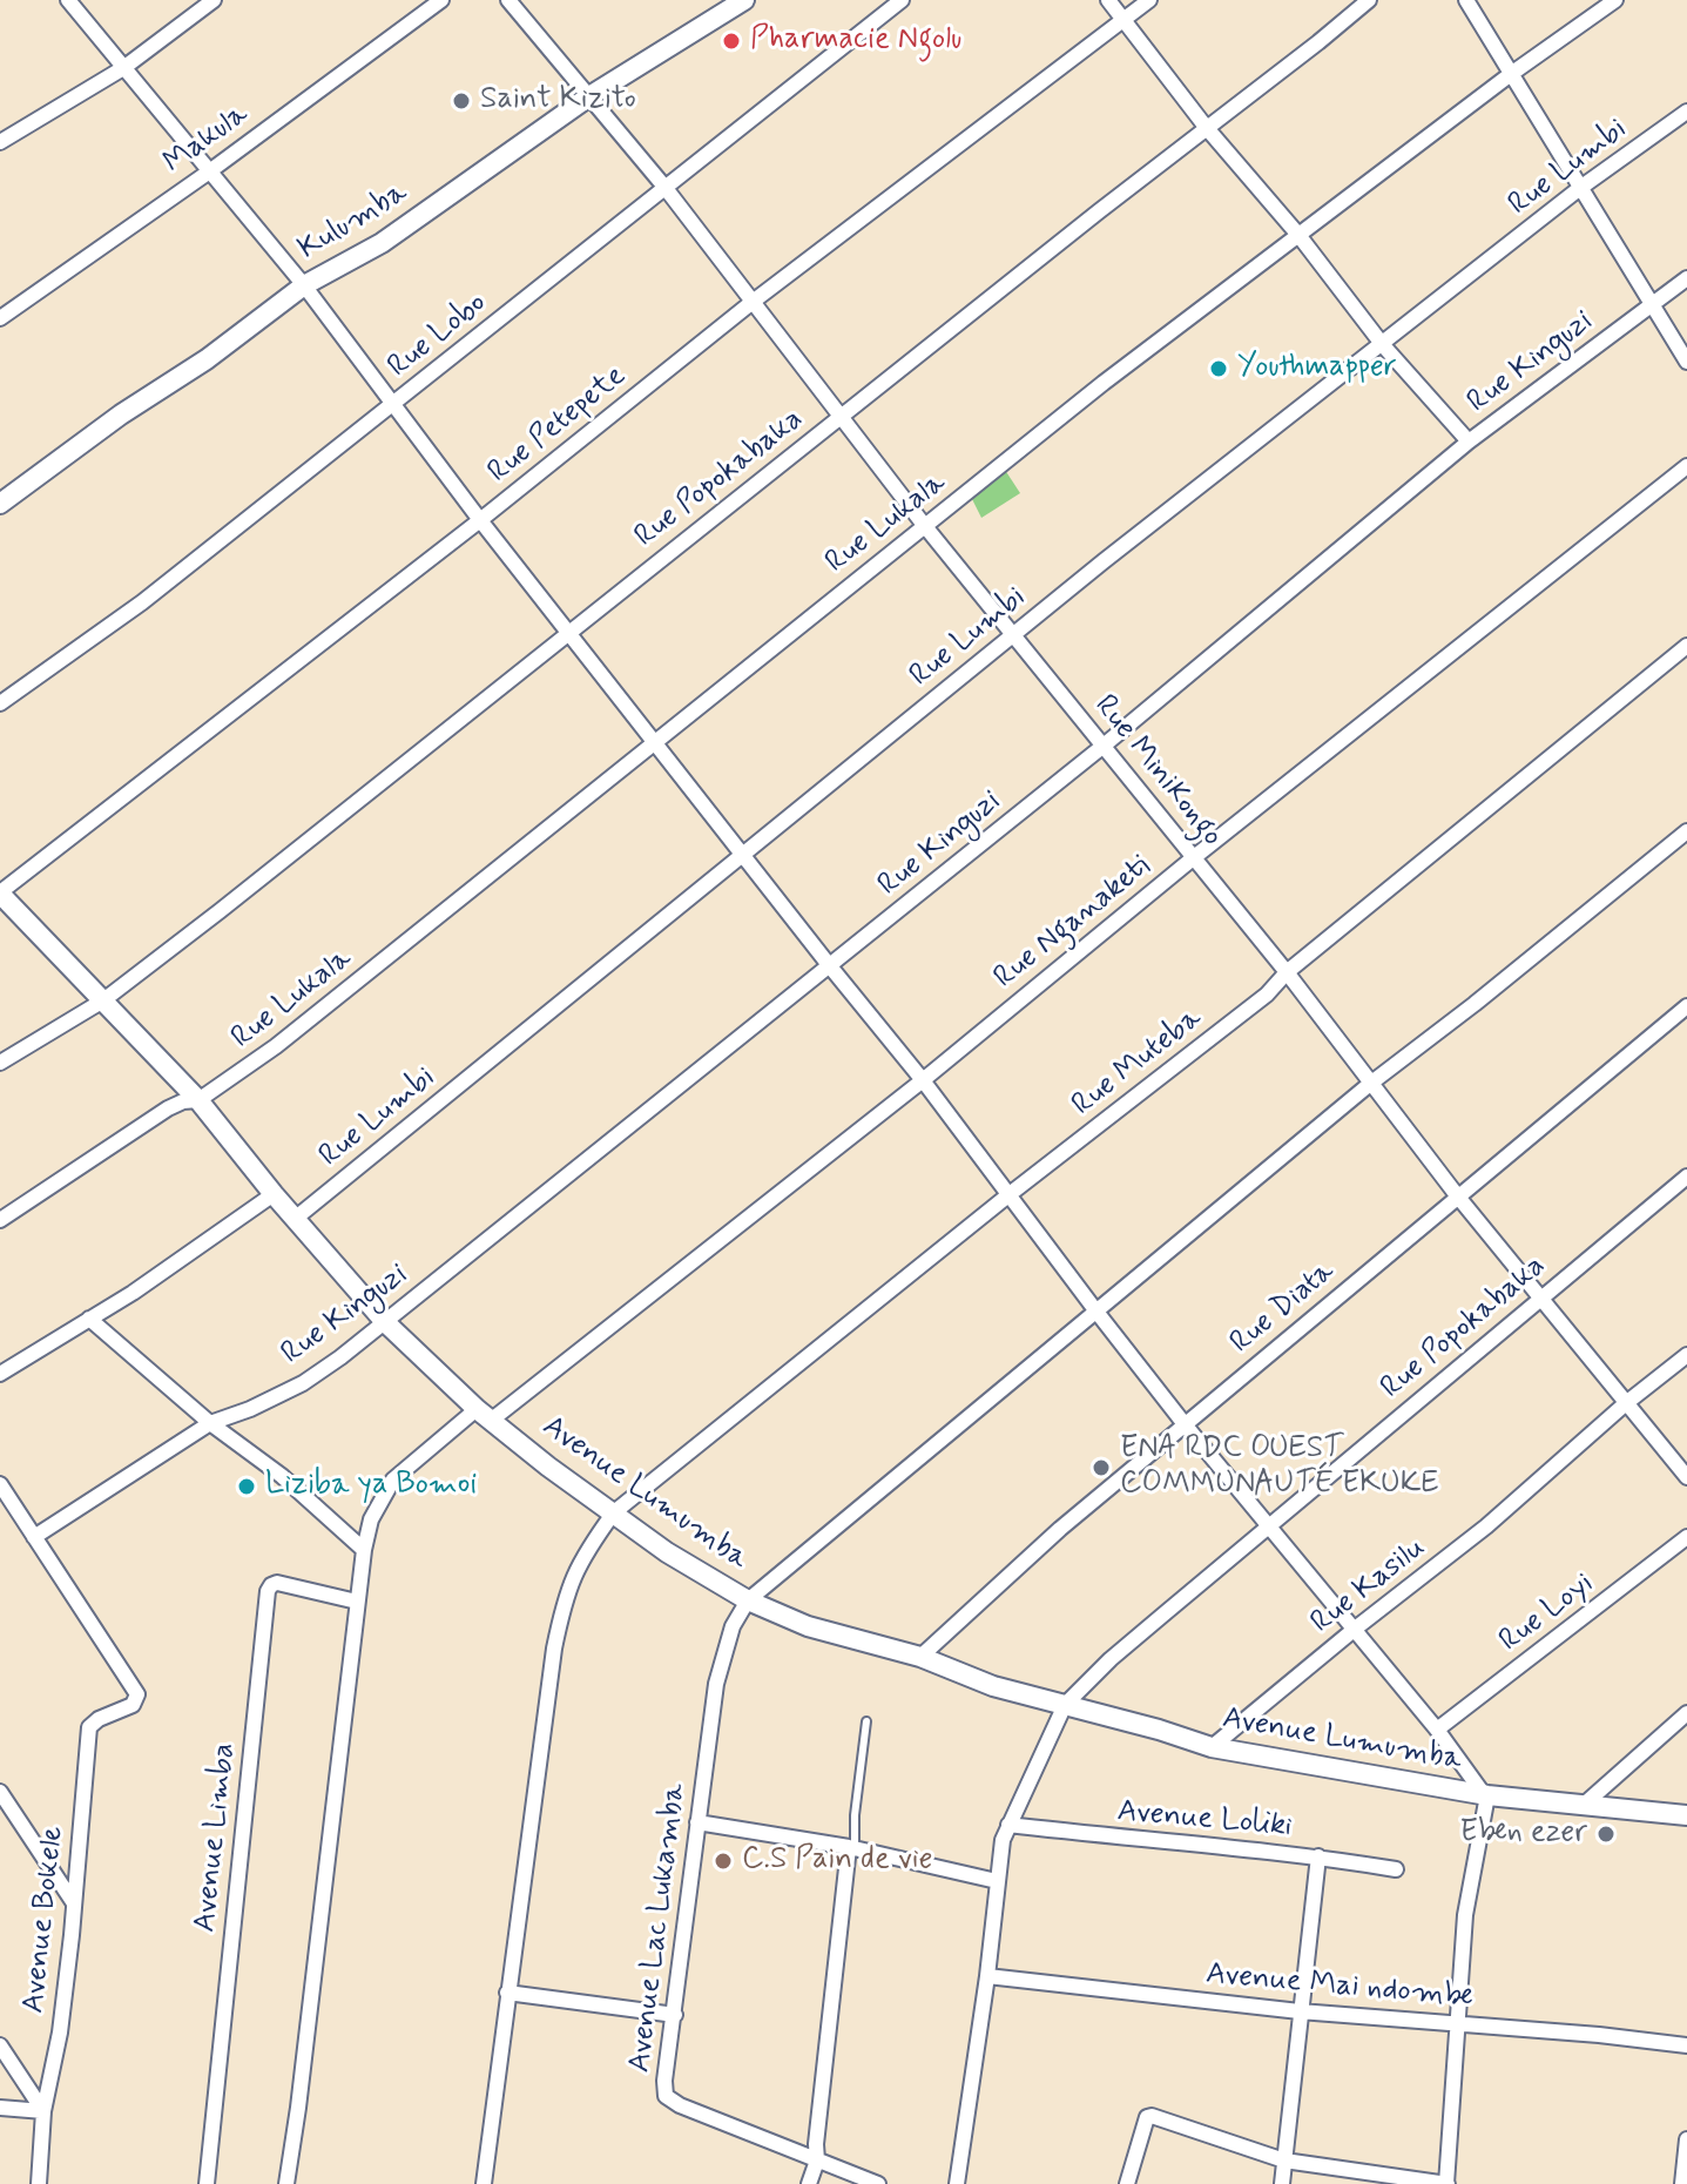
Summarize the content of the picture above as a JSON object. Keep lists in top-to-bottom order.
{
  "streets": {
    "street": [
      "Makula",
      "Rue Lumbi",
      "Kulumba",
      "Rue Lobo",
      "Rue Kinguzi",
      "Rue Petepete",
      "Rue Popokabaka",
      "Rue Lukala",
      "Rue MiniKongo",
      "Rue Nganaketi",
      "Rue Muteba",
      "Rue Diata",
      "Avenue Lumumba",
      "Rue Kasilu",
      "Rue Loyi",
      "Avenue Loliki",
      "Avenue Limba",
      "Avenue Bokele",
      "Avenue Lac Lukamba",
      "Avenue Mai ndombe"
    ]
  },
  "crossings": [
    ["Rue Lumbi", "Rue MiniKongo"],
    ["Rue Lumbi", "Avenue Lumumba"],
    ["Kulumba", "Rue MiniKongo"],
    ["Rue Lobo", "Rue MiniKongo"],
    ["Rue Kinguzi", "Rue MiniKongo"],
    ["Rue Kinguzi", "Avenue Lumumba"],
    ["Rue Petepete", "Rue MiniKongo"],
    ["Rue Petepete", "Avenue Lumumba"],
    ["Rue Popokabaka", "Rue MiniKongo"],
    ["Rue Popokabaka", "Avenue Lumumba"],
    ["Rue Popokabaka", "Avenue Loliki"],
    ["Rue Popokabaka", "Avenue Mai ndombe"],
    ["Rue Lukala", "Rue MiniKongo"],
    ["Rue Lukala", "Avenue Lumumba"],
    ["Rue MiniKongo", "Rue Nganaketi"],
    ["Rue MiniKongo", "Rue Muteba"],
    ["Rue MiniKongo", "Rue Diata"],
    ["Rue MiniKongo", "Rue Kasilu"],
    ["Rue Nganaketi", "Avenue Lumumba"],
    ["Rue Muteba", "Avenue Lumumba"],
    ["Rue Diata", "Avenue Lumumba"],
    ["Avenue Lumumba", "Rue Kasilu"],
    ["Avenue Lumumba", "Avenue Lac Lukamba"]
  ],
  "places": [
    "Pharmacie Ngolu",
    "Saint Kizito",
    "Youthmapper",
    "ENA RDC OUEST COMMUNAUTÉ EKUKE",
    "Liziba ya Bomoi",
    "Eben ezer",
    "C.S Pain de vie"
  ]
}
